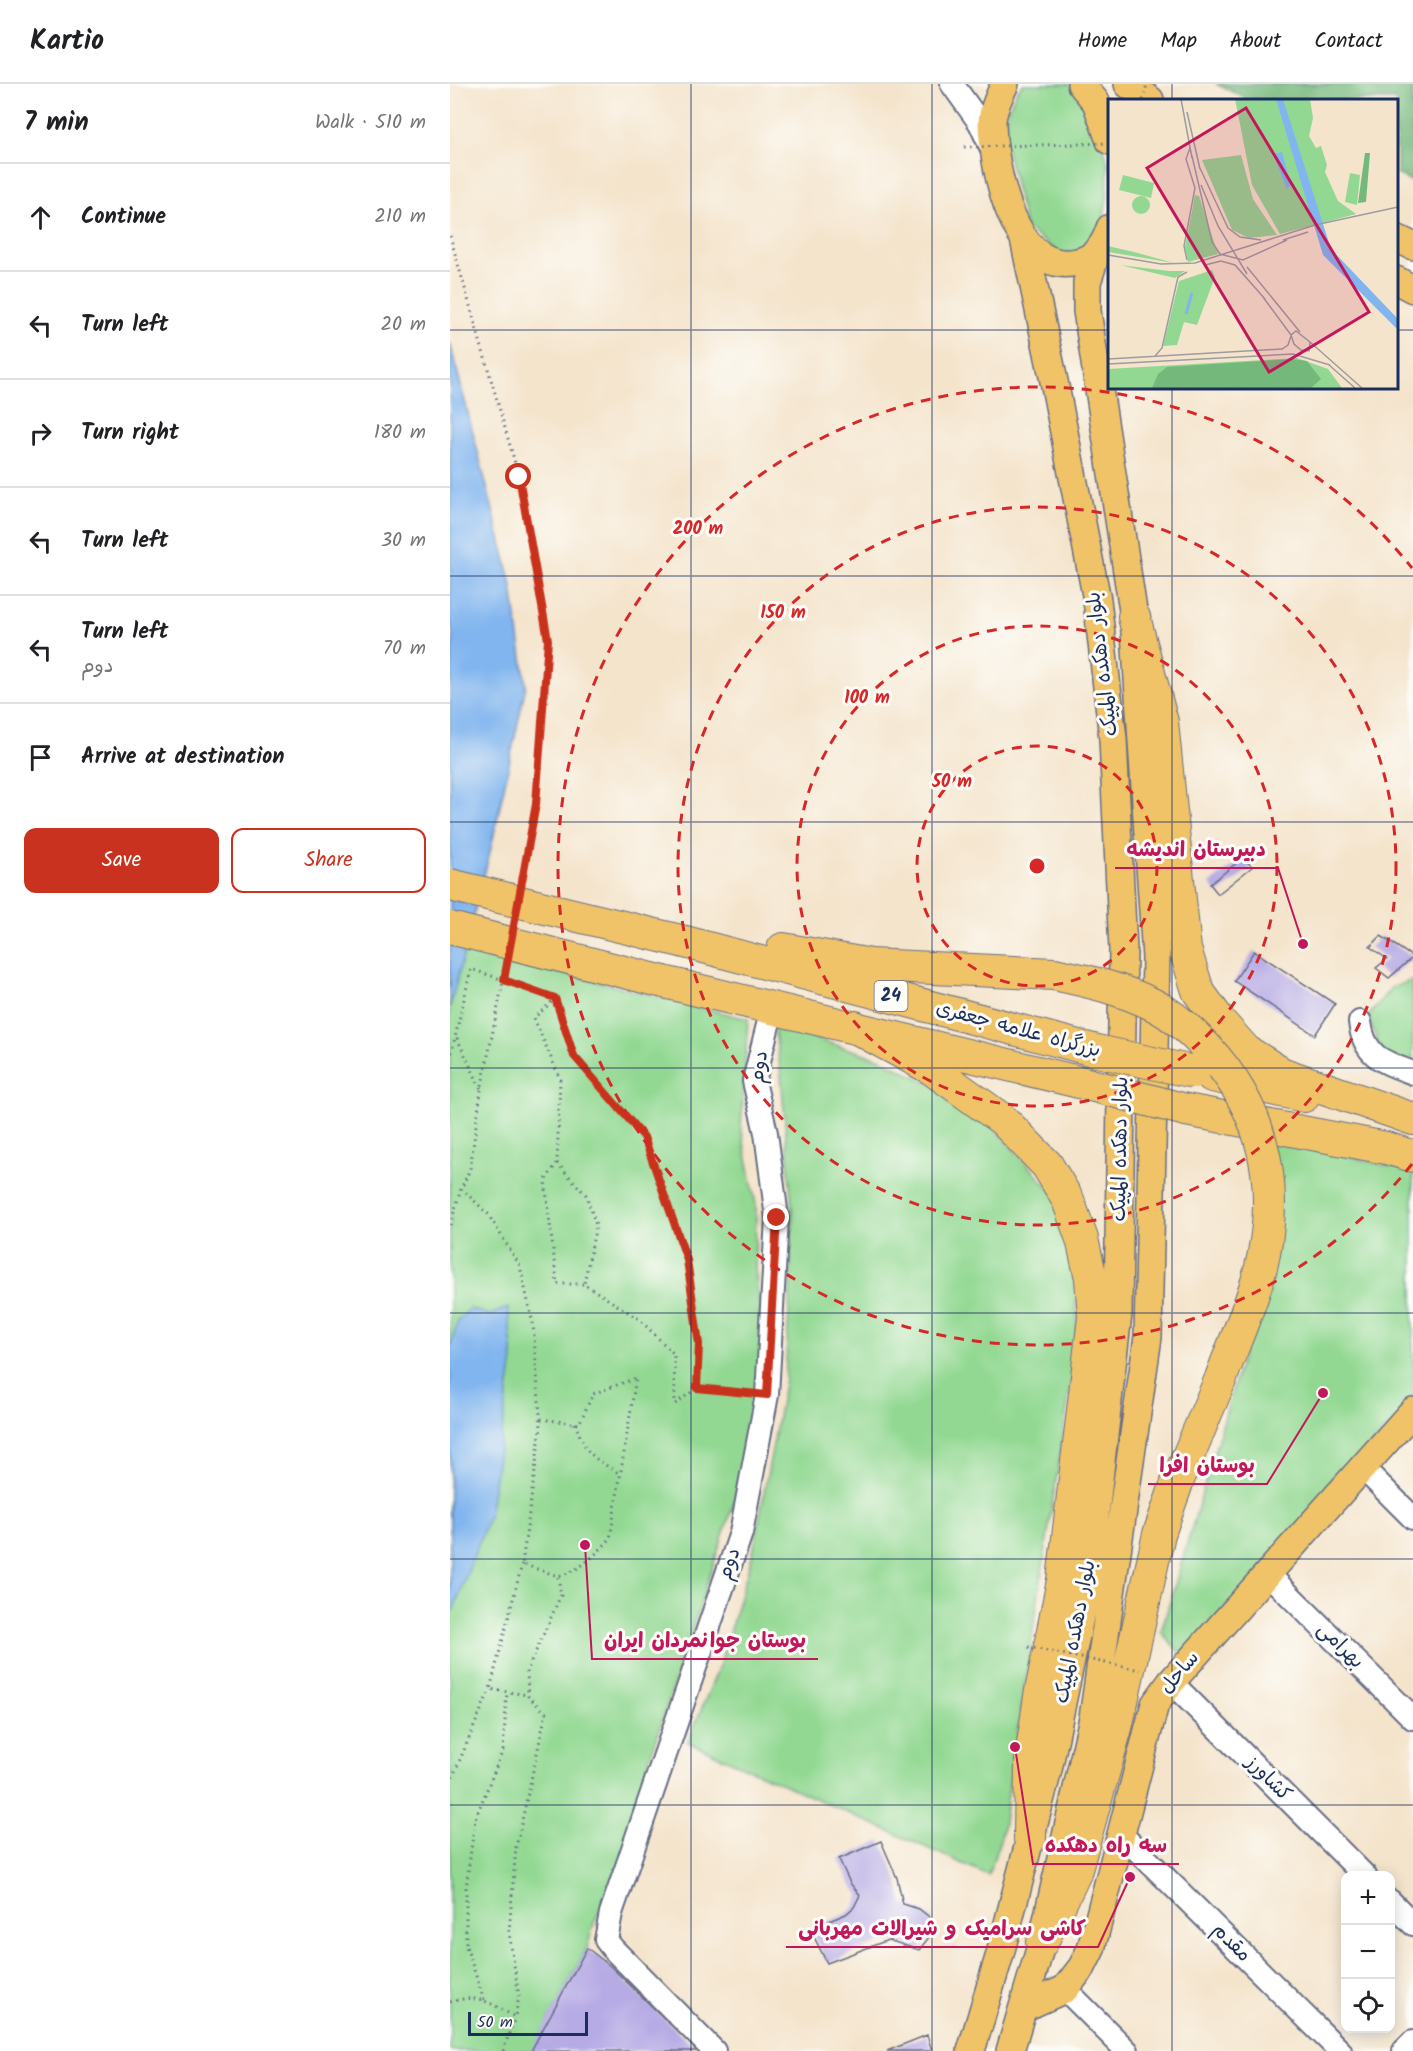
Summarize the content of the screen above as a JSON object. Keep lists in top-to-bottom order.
{
  "streets": {
    "highway": ["24", "بزرگراه علامه جعفری"],
    "main road": ["بلوار دهکده المپیک", "ساحل"],
    "street": [
      "دوم",
      "بهرامی",
      "کشاورز",
      "مقدم"
    ]
  },
  "crossings": [
    ["بلوار دهکده المپیک", "ساحل"],
    ["بهرامی", "ساحل"],
    ["ساحل", "کشاورز"],
    ["ساحل", "مقدم"]
  ],
  "places": [
    "دبیرستان اندیشه",
    "بوستان افرا",
    "بوستان جوانمردان ایران",
    "سه راه دهکده",
    "کاشی سرامیک و شیرالات مهربانی"
  ],
  "scale_bar": "50 m",
  "page": {
    "header": "Kartio",
    "nav": [
      "Home",
      "Map",
      "About",
      "Contact"
    ],
    "heading": ["7 min", "Walk · 510 m"],
    "list": [
      ["Continue", "210 m"],
      ["Turn left", "20 m"],
      ["Turn right", "180 m"],
      ["Turn left", "30 m"],
      ["Turn left", "دوم", "70 m"],
      "Arrive at destination"
    ],
    "buttons": ["Save", "Share"],
    "map_buttons": ["+", "−"],
    "scale": "50 m"
  },
  "rings": [
    "200 m",
    "150 m",
    "100 m",
    "50 m"
  ]
}
